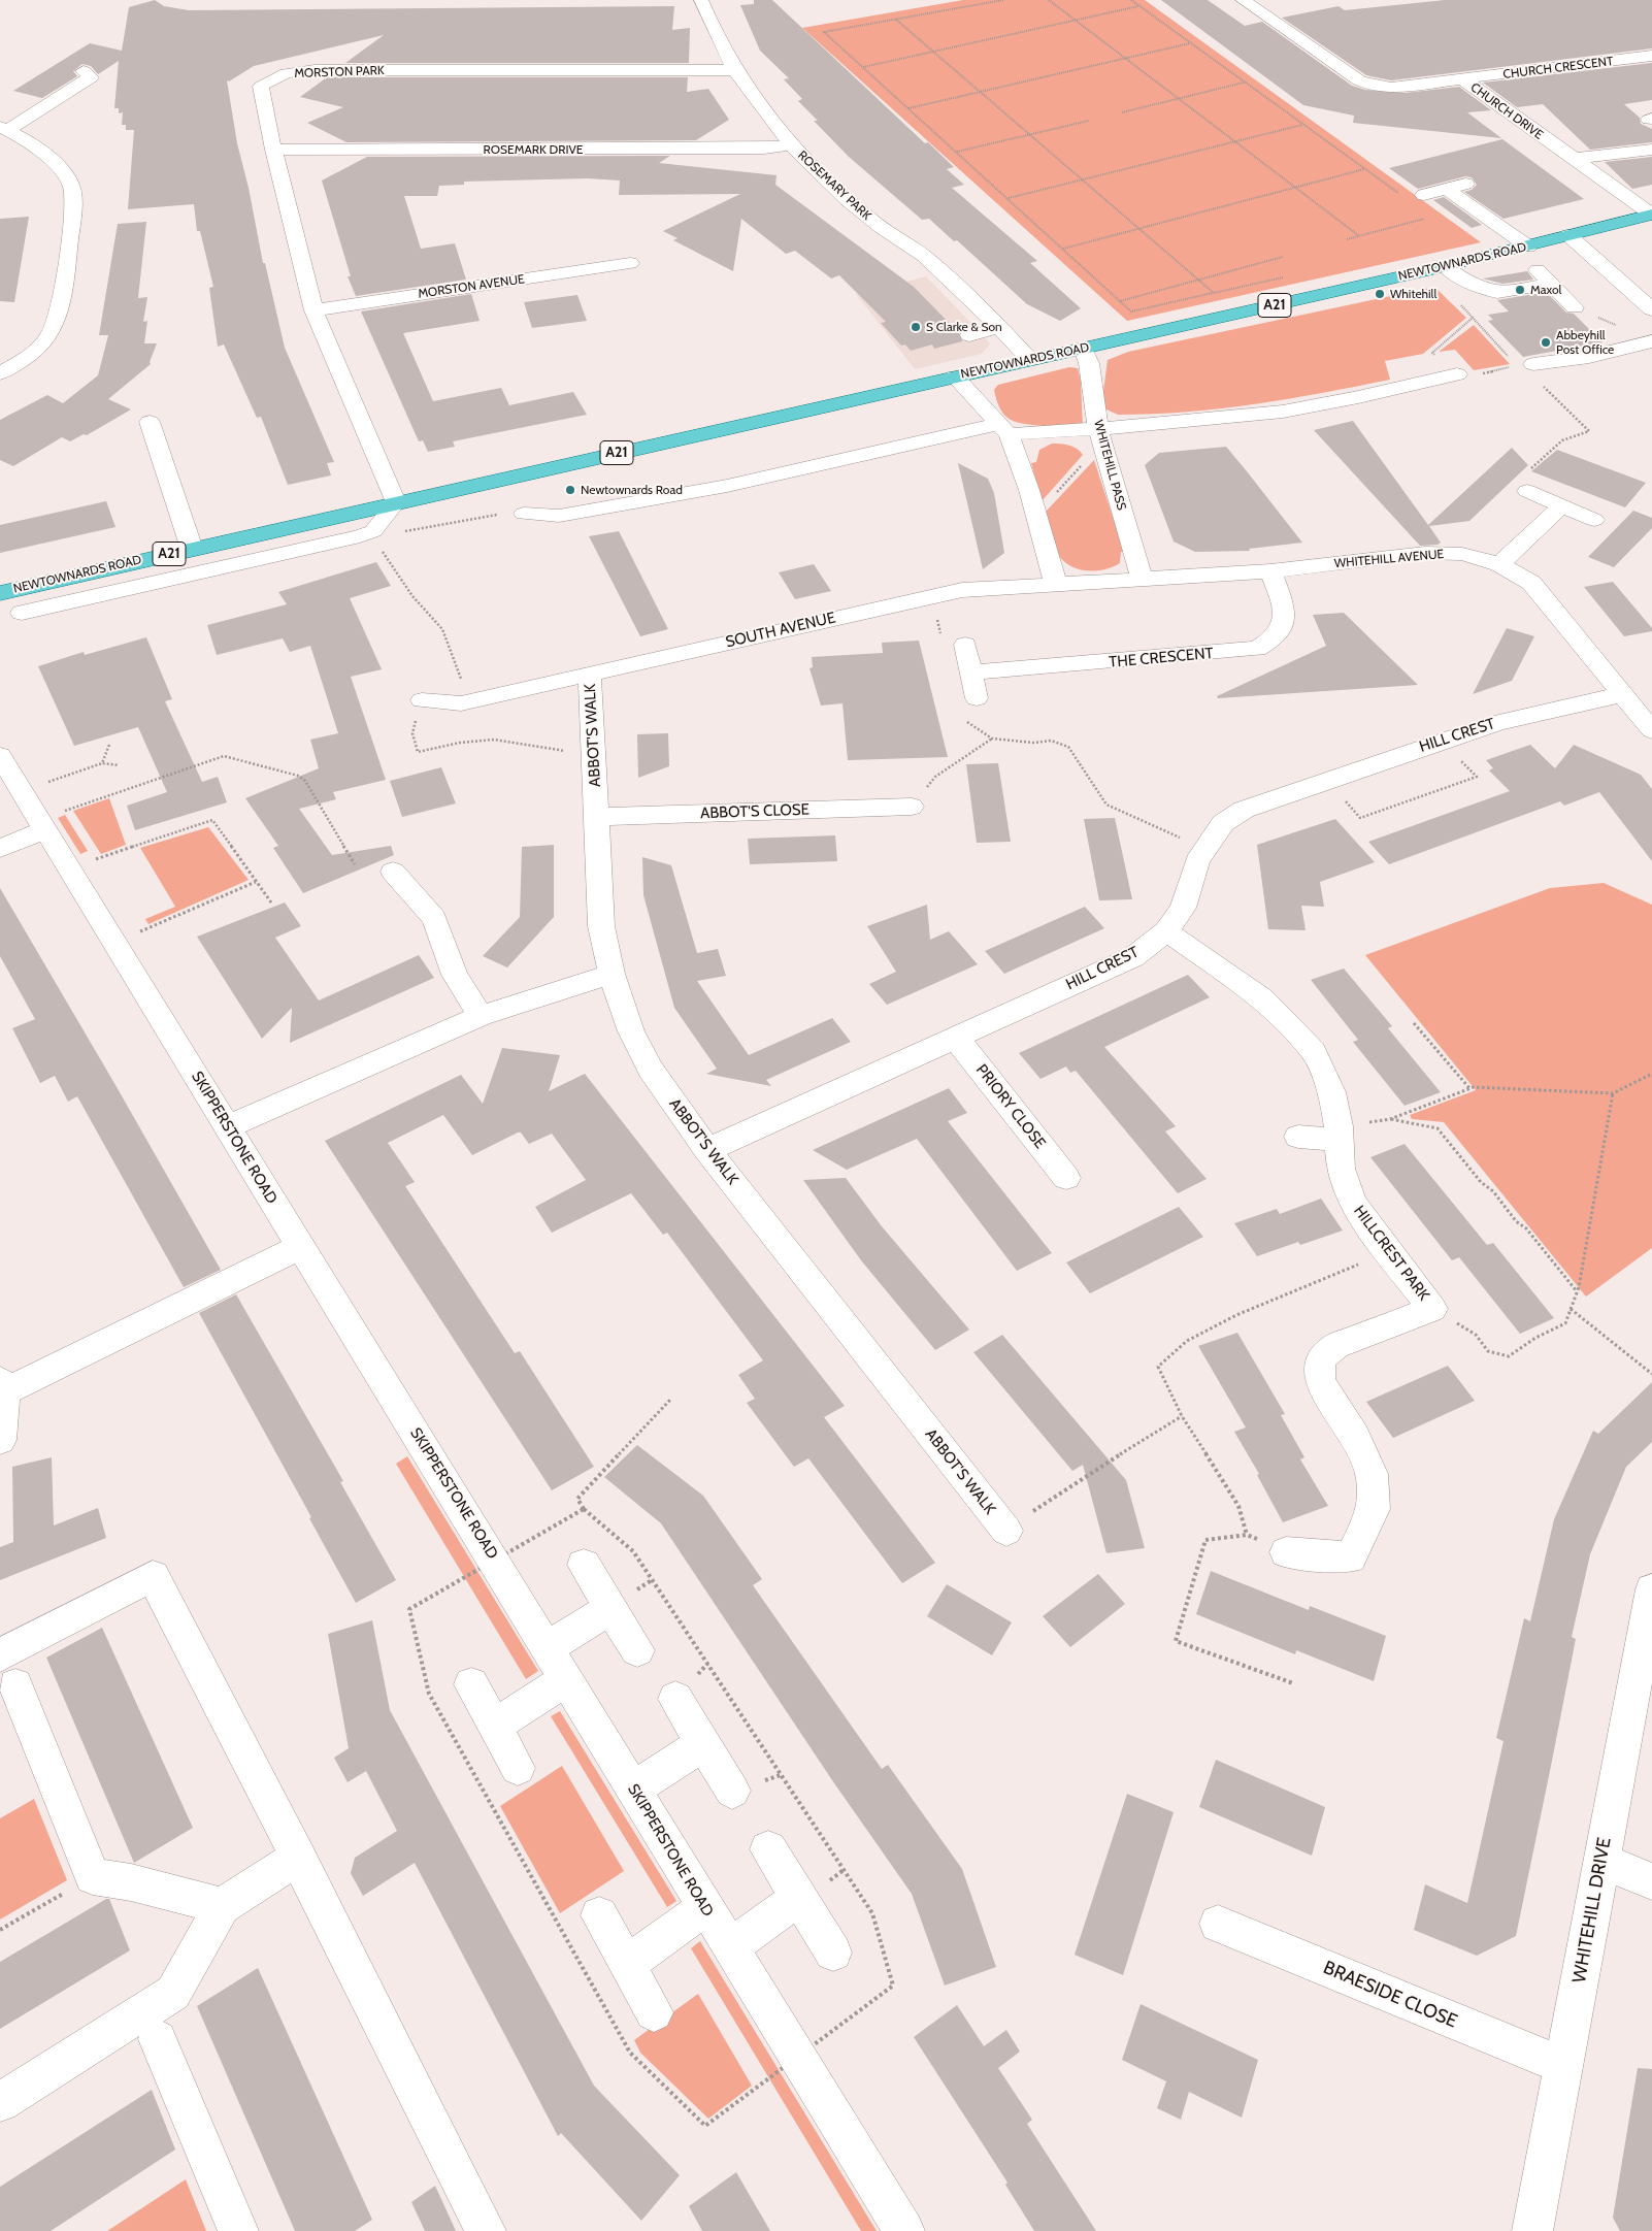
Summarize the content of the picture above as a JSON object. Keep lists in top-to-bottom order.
{
  "streets": {
    "main road": ["NEWTOWNARDS ROAD", "A21"],
    "street": [
      "CHURCH CRESCENT",
      "MORSTON PARK",
      "CHURCH DRIVE",
      "ROSEMARK DRIVE",
      "ROSEMARY PARK",
      "MORSTON AVENUE",
      "WHITEHILL PASS",
      "WHITEHILL AVENUE",
      "SOUTH AVENUE",
      "THE CRESCENT",
      "ABBOT'S WALK",
      "HILL CREST",
      "ABBOT'S CLOSE",
      "PRIORY CLOSE",
      "SKIPPERSTONE ROAD",
      "HILLCREST PARK",
      "WHITEHILL DRIVE",
      "BRAESIDE CLOSE"
    ]
  },
  "crossings": [
    ["CHURCH CRESCENT", "CHURCH DRIVE"],
    ["MORSTON PARK", "ROSEMARK DRIVE"],
    ["MORSTON PARK", "ROSEMARY PARK"],
    ["MORSTON PARK", "NEWTOWNARDS ROAD"],
    ["MORSTON PARK", "MORSTON AVENUE"],
    ["CHURCH DRIVE", "NEWTOWNARDS ROAD"],
    ["ROSEMARK DRIVE", "ROSEMARY PARK"],
    ["ROSEMARY PARK", "NEWTOWNARDS ROAD"],
    ["NEWTOWNARDS ROAD", "WHITEHILL PASS"],
    ["WHITEHILL PASS", "WHITEHILL AVENUE"],
    ["WHITEHILL PASS", "SOUTH AVENUE"],
    ["WHITEHILL AVENUE", "SOUTH AVENUE"],
    ["WHITEHILL AVENUE", "THE CRESCENT"],
    ["WHITEHILL AVENUE", "HILL CREST"],
    ["SOUTH AVENUE", "ABBOT'S WALK"],
    ["ABBOT'S WALK", "HILL CREST"],
    ["ABBOT'S WALK", "ABBOT'S CLOSE"],
    ["HILL CREST", "PRIORY CLOSE"],
    ["HILL CREST", "HILLCREST PARK"],
    ["WHITEHILL DRIVE", "BRAESIDE CLOSE"]
  ],
  "places": [
    "Maxol",
    "Whitehill",
    "S Clarke & Son",
    "Abbeyhill Post Office",
    "Newtownards Road"
  ]
}
